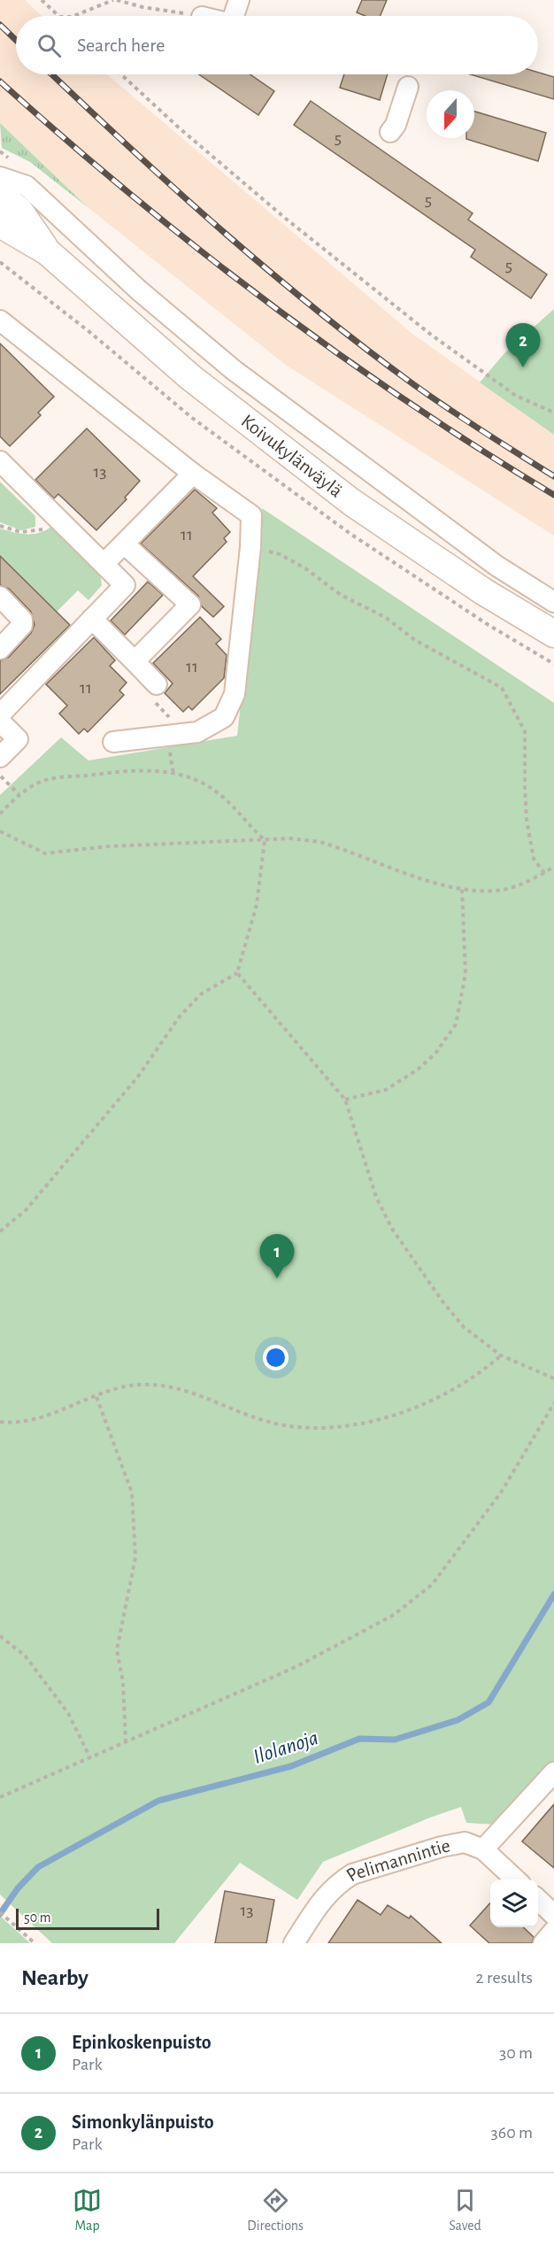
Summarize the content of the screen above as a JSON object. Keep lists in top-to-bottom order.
{
  "streets": {
    "main road": ["Koivukylänväylä"],
    "street": ["Pelimannintie"]
  },
  "water": ["Ilolanoja"],
  "house_numbers": [
    "5",
    "5",
    "5",
    "13",
    "11",
    "11",
    "11",
    "13"
  ],
  "scale_bar": "50 m",
  "north": "bottom",
  "page": {
    "search": "Search here",
    "pins": ["2", "1"],
    "scale": "50 m",
    "heading": ["Nearby", "2 results"],
    "list": [
      {
        "mark": "1",
        "name": "Epinkoskenpuisto",
        "note": "Park",
        "value": "30 m"
      },
      {
        "mark": "2",
        "name": "Simonkylänpuisto",
        "note": "Park",
        "value": "360 m"
      }
    ],
    "nav": ["Map", "Directions", "Saved"]
  }
}
